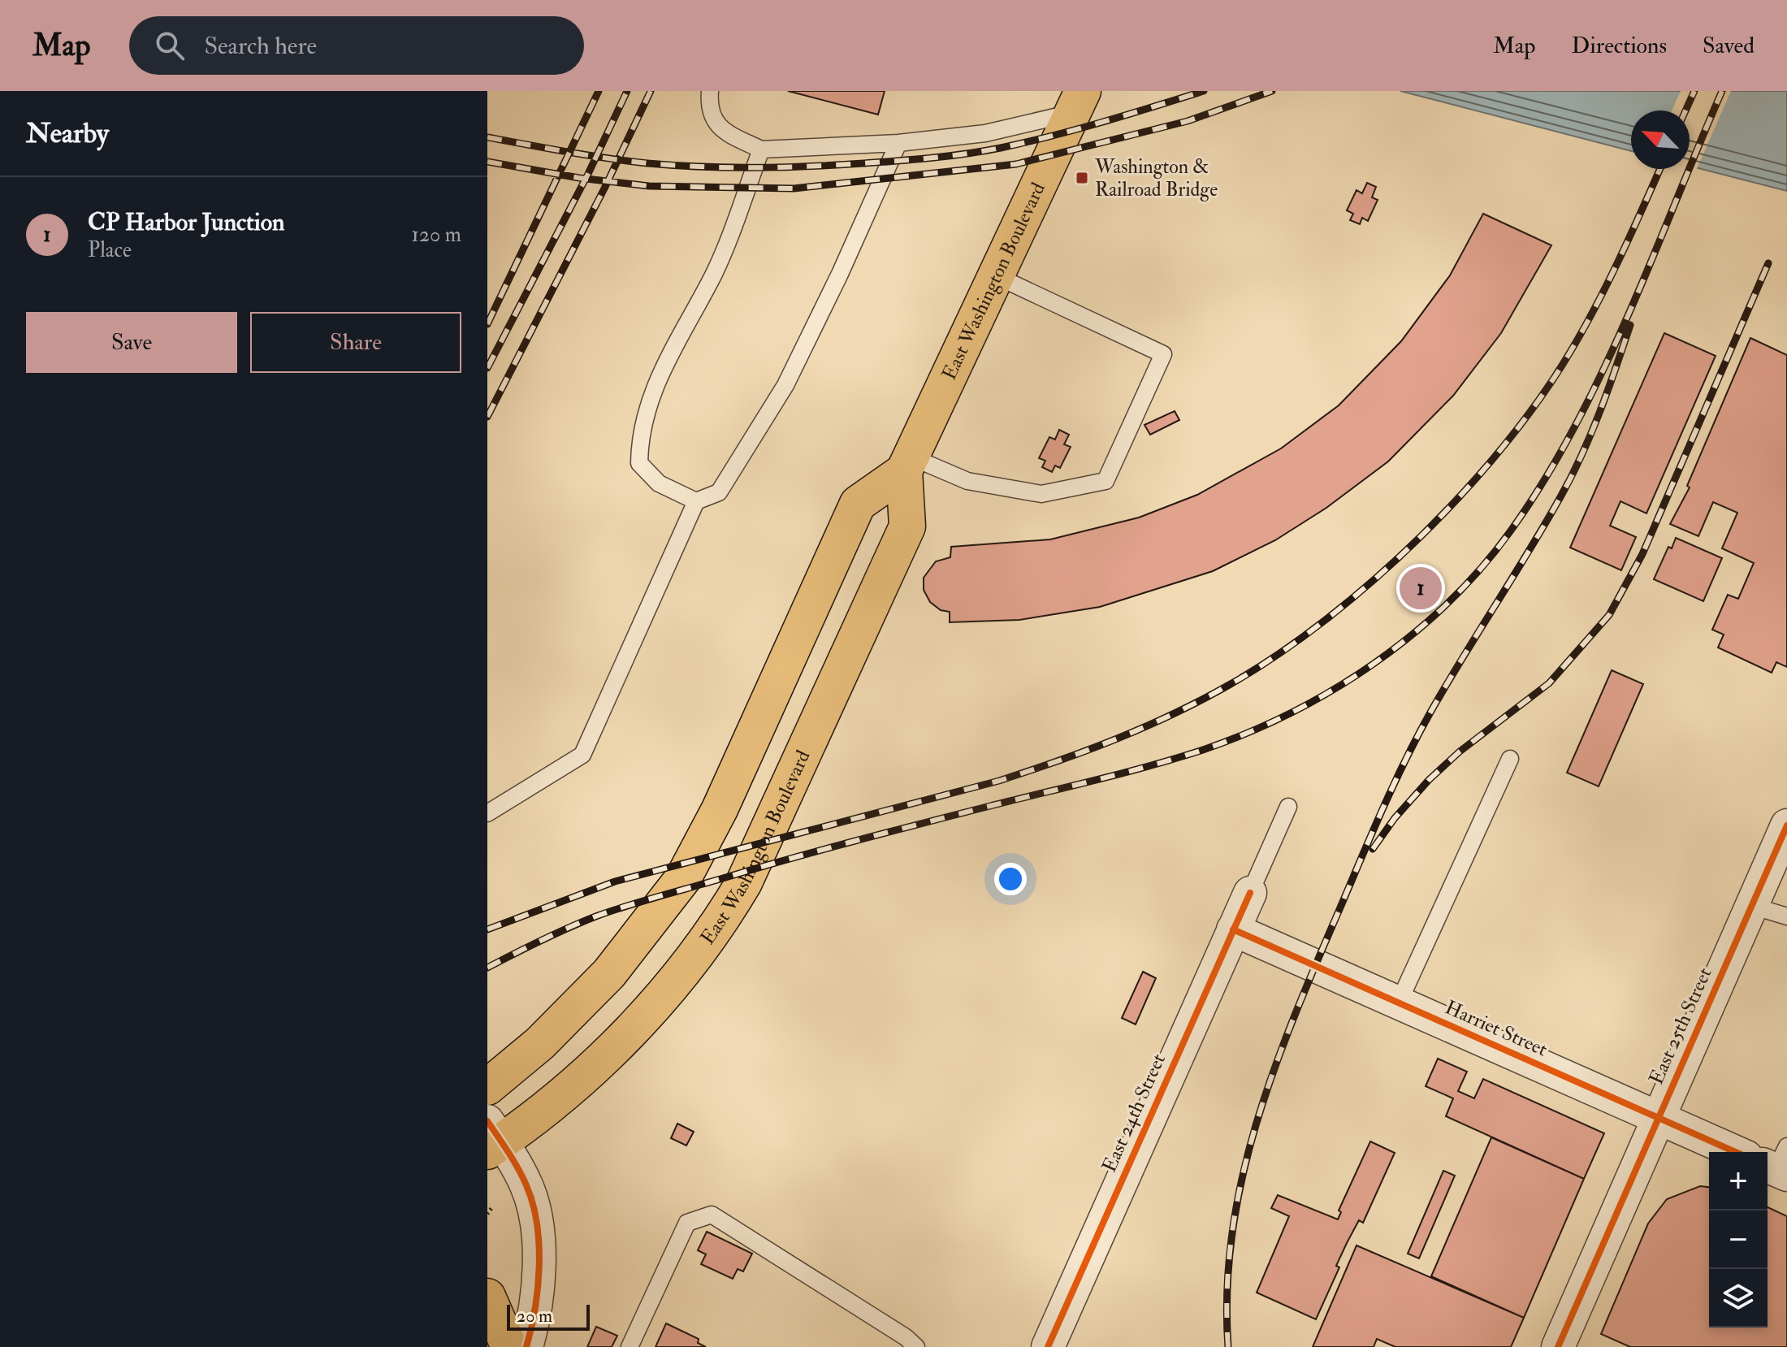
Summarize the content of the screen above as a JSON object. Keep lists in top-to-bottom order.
{
  "streets": {
    "main road": ["East Washington Boulevard"],
    "street": ["East 25th Street", "Harriet Street", "East 24th Street"]
  },
  "crossings": [
    ["East 25th Street", "Harriet Street"],
    ["Harriet Street", "East 24th Street"]
  ],
  "places": {
    "transit": ["Washington & Railroad Bridge"]
  },
  "scale_bar": "20 m",
  "north": "top left",
  "page": {
    "header": "Map",
    "search": "Search here",
    "nav": ["Map", "Directions", "Saved"],
    "heading": "Nearby",
    "list": [
      {
        "mark": "1",
        "name": "CP Harbor Junction",
        "note": "Place",
        "value": "120 m"
      }
    ],
    "buttons": ["Save", "Share"],
    "pins": "1",
    "map_buttons": ["+", "−"],
    "scale": "20 m"
  }
}
